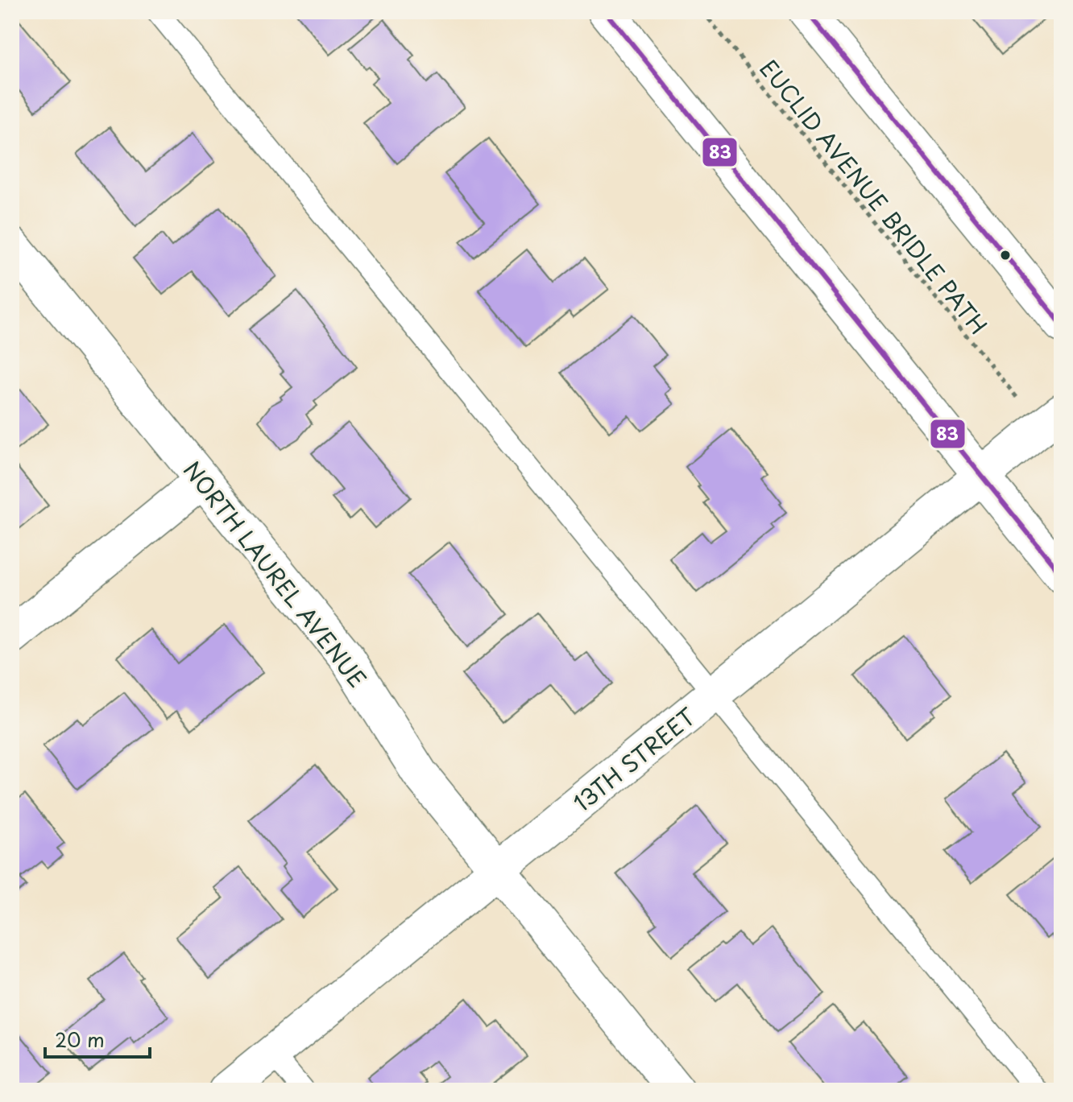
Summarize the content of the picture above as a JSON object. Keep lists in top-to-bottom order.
{
  "streets": {
    "street": ["NORTH LAUREL AVENUE", "13TH STREET"],
    "path": ["EUCLID AVENUE BRIDLE PATH"]
  },
  "crossings": [
    ["EUCLID AVENUE BRIDLE PATH", "13TH STREET"],
    ["NORTH LAUREL AVENUE", "13TH STREET"]
  ],
  "lines": ["transit line 83"],
  "scale_bar": "20 m"
}
